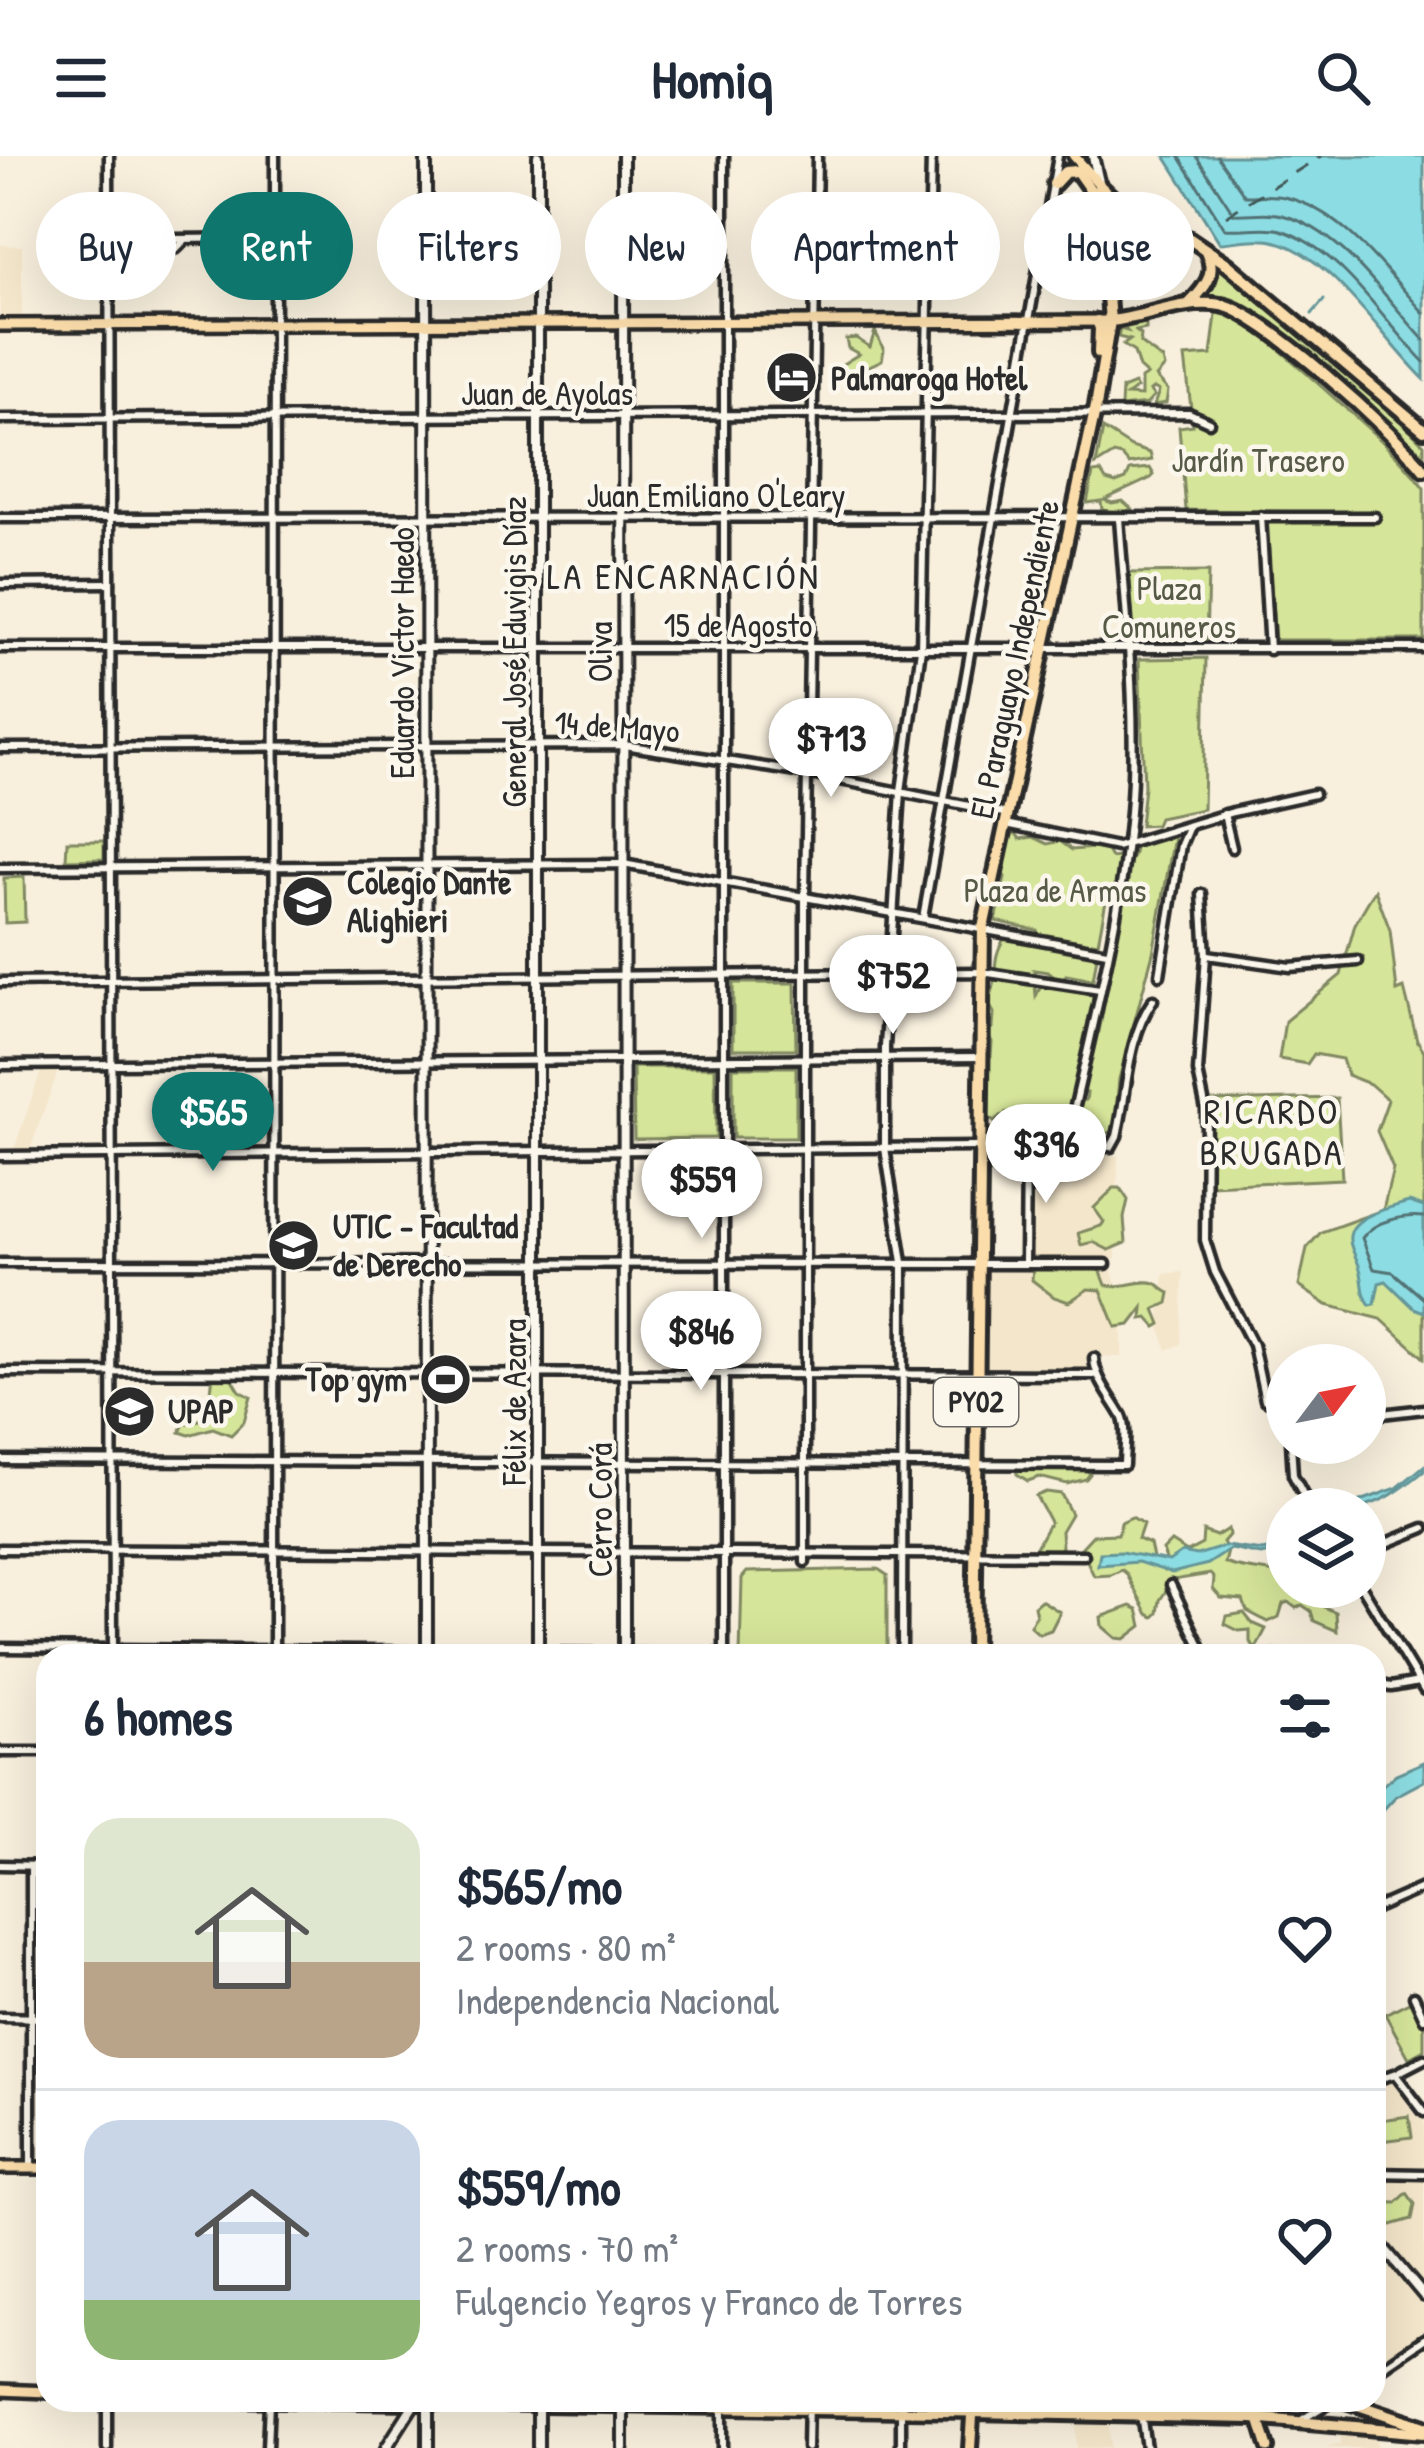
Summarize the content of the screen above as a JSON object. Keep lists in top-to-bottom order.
{
  "streets": {
    "highway": ["El Paraguayo Independiente", "PY02"],
    "street": [
      "Juan de Ayolas",
      "Juan Emiliano O'Leary",
      "15 de Agosto",
      "General José Eduvigis Díaz",
      "Oliva",
      "Eduardo Victor Haedo",
      "14 de Mayo",
      "Félix de Azara",
      "Cerro Corá"
    ]
  },
  "crossings": [
    ["Juan de Ayolas", "General José Eduvigis Díaz"],
    ["Juan de Ayolas", "Oliva"],
    ["Juan de Ayolas", "Eduardo Victor Haedo"],
    ["Juan de Ayolas", "El Paraguayo Independiente"],
    ["Juan Emiliano O'Leary", "General José Eduvigis Díaz"],
    ["Juan Emiliano O'Leary", "Oliva"],
    ["Juan Emiliano O'Leary", "Eduardo Victor Haedo"],
    ["Juan Emiliano O'Leary", "El Paraguayo Independiente"],
    ["15 de Agosto", "General José Eduvigis Díaz"],
    ["15 de Agosto", "Oliva"],
    ["15 de Agosto", "Eduardo Victor Haedo"],
    ["15 de Agosto", "El Paraguayo Independiente"],
    ["General José Eduvigis Díaz", "14 de Mayo"],
    ["General José Eduvigis Díaz", "Félix de Azara"],
    ["Oliva", "14 de Mayo"],
    ["Oliva", "Cerro Corá"],
    ["Eduardo Victor Haedo", "14 de Mayo"],
    ["El Paraguayo Independiente", "14 de Mayo"],
    ["El Paraguayo Independiente", "PY02"]
  ],
  "districts": ["LA ENCARNACIÓN", "RICARDO BRUGADA"],
  "parks": ["Jardín Trasero", "Plaza Comuneros", "Plaza de Armas"],
  "places": {
    "hotel": ["Palmaroga Hotel"],
    "school or university": ["Colegio Dante Alighieri", "UTIC - Facultad de Derecho", "UPAP"],
    "sports": ["Top gym"]
  },
  "north": "top right",
  "page": {
    "header": "Homiq",
    "chip": [
      "Buy",
      "Rent",
      "Filters",
      "New",
      "Apartment",
      "House"
    ],
    "price": [
      "$713",
      "$752",
      "$565",
      "$396",
      "$559",
      "$846"
    ],
    "heading": "6 homes",
    "list": [
      {
        "name": "$565/mo",
        "note": "2 rooms · 80 m² · Independencia Nacional"
      },
      {
        "name": "$559/mo",
        "note": "2 rooms · 70 m² · Fulgencio Yegros y Franco de Torres"
      }
    ]
  }
}
